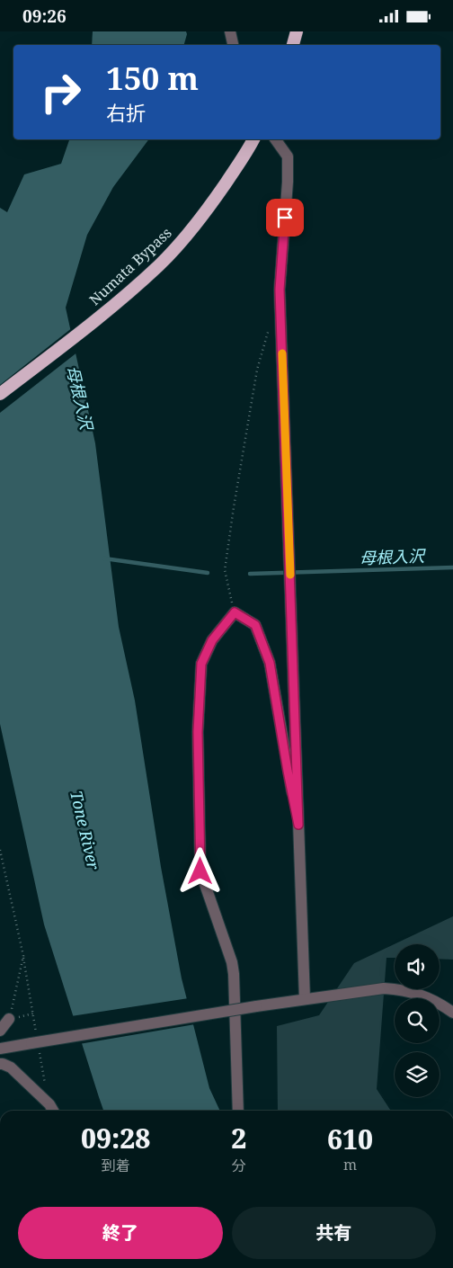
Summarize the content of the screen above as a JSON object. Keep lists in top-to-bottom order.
{
  "streets": {
    "highway": ["Numata Bypass"]
  },
  "water": ["母根入沢", "Tone River"],
  "page": {
    "status": "09:26",
    "turn": ["150 m", "右折"],
    "eta": [
      "09:28",
      "到着",
      "2",
      "分",
      "610",
      "m"
    ],
    "buttons": ["終了", "共有"]
  }
}
